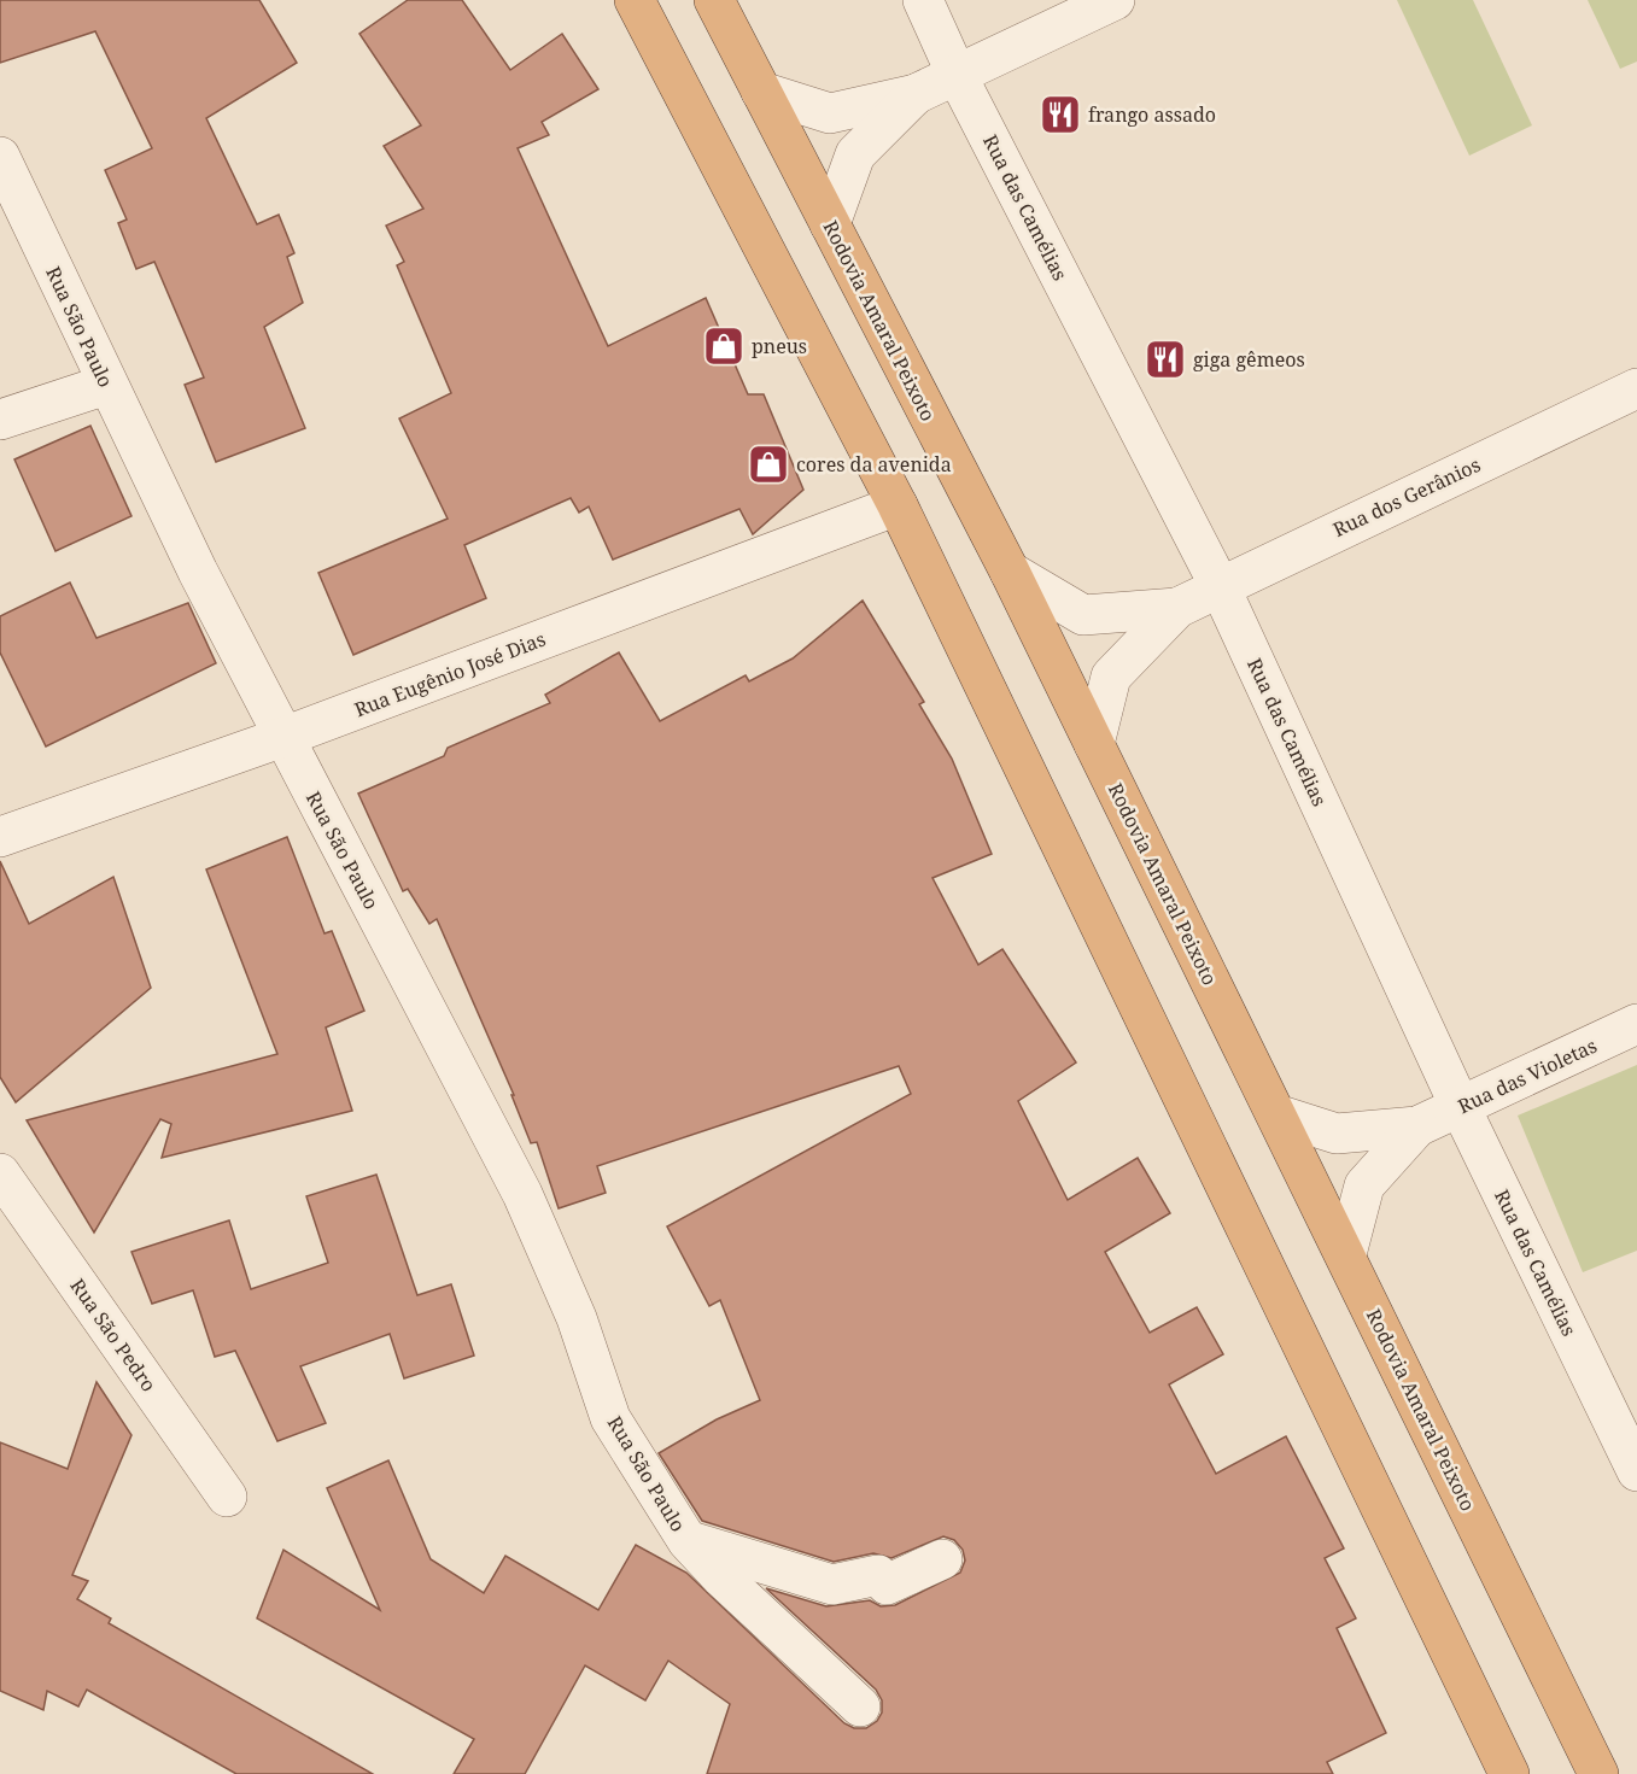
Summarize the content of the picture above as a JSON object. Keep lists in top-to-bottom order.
{
  "streets": {
    "highway": ["Rodovia Amaral Peixoto"],
    "street": [
      "Rua das Camélias",
      "Rua São Paulo",
      "Rua dos Gerânios",
      "Rua Eugênio José Dias",
      "Rua das Violetas",
      "Rua São Pedro"
    ]
  },
  "crossings": [
    ["Rua das Camélias", "Rua dos Gerânios"],
    ["Rua das Camélias", "Rua das Violetas"],
    ["Rodovia Amaral Peixoto", "Rua dos Gerânios"],
    ["Rodovia Amaral Peixoto", "Rua das Violetas"],
    ["Rua São Paulo", "Rua Eugênio José Dias"]
  ],
  "places": {
    "restaurant": ["frango assado", "giga gêmeos"],
    "shop": ["pneus", "cores da avenida"]
  }
}
